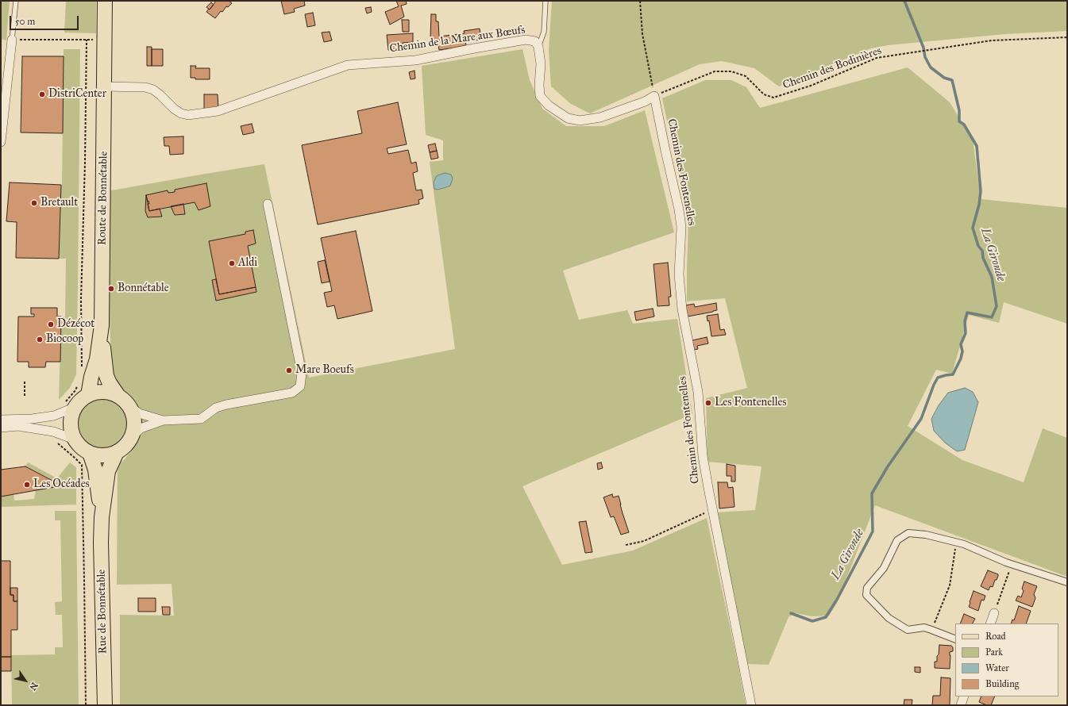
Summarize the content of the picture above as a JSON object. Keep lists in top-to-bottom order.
{
  "streets": {
    "main road": ["Route de Bonnétable", "Rue de Bonnétable"],
    "street": ["Chemin de la Mare aux Bœufs", "Chemin des Fontenelles"],
    "path": ["Chemin des Bodinières"]
  },
  "crossings": [
    ["Chemin de la Mare aux Bœufs", "Chemin des Bodinières"],
    ["Chemin de la Mare aux Bœufs", "Chemin des Fontenelles"],
    ["Chemin de la Mare aux Bœufs", "Route de Bonnétable"],
    ["Chemin des Bodinières", "Chemin des Fontenelles"]
  ],
  "water": ["La Gironde"],
  "places": [
    "DistriCenter",
    "Bretault",
    "Aldi",
    "Bonnétable",
    "Dézécot",
    "Biocoop",
    "Mare Boeufs",
    "Les Fontenelles",
    "Les Océades"
  ],
  "legend": [
    "Road",
    "Park",
    "Water",
    "Building"
  ],
  "scale_bar": "50 m",
  "north": "bottom right"
}
